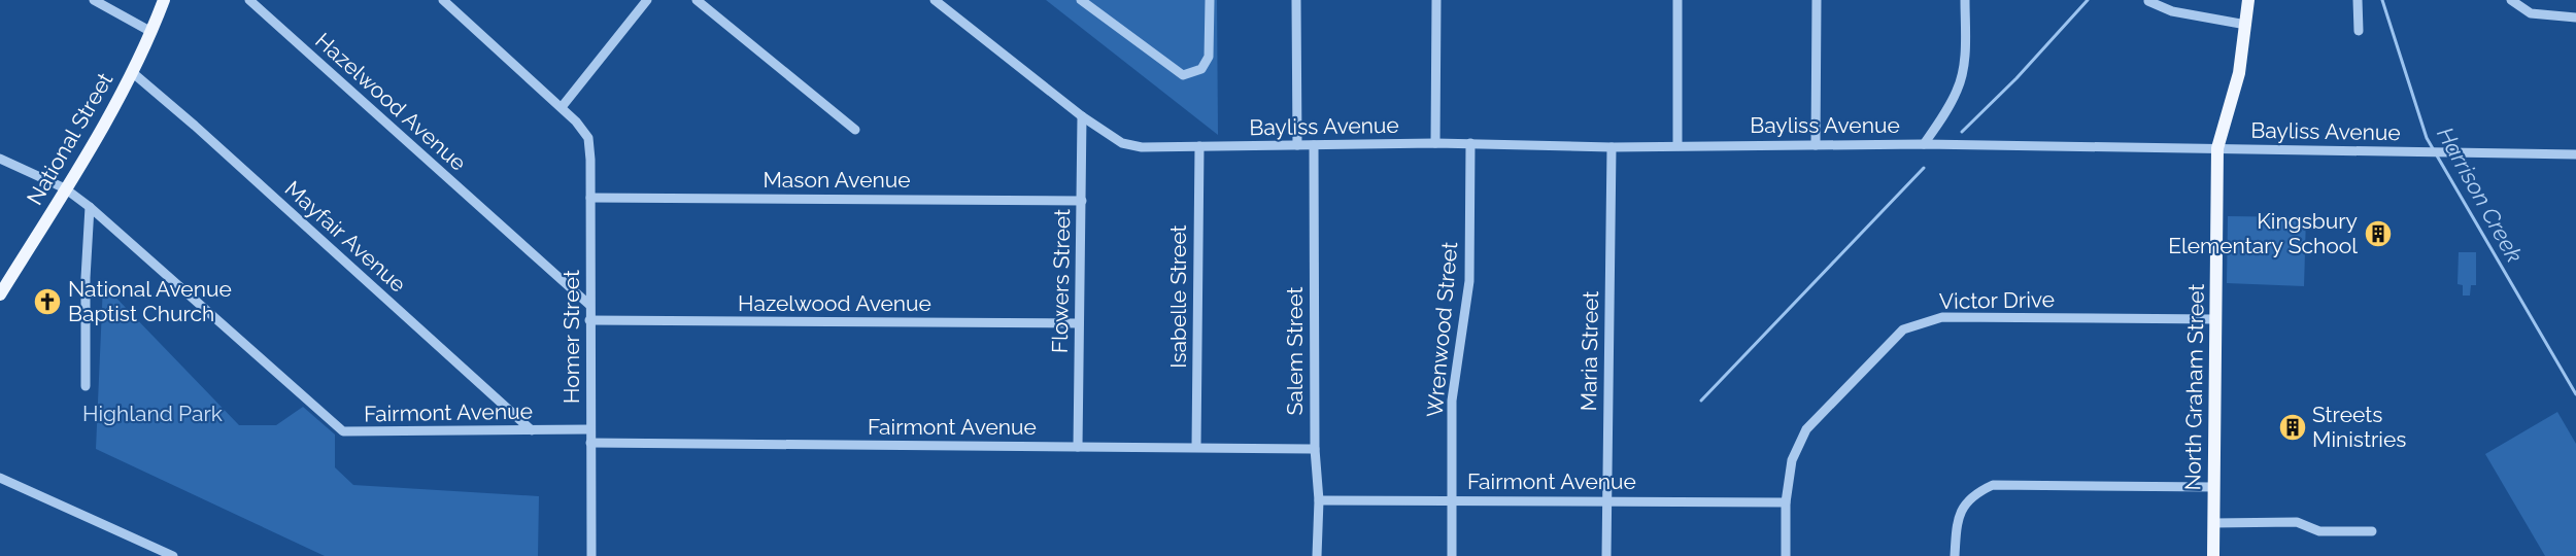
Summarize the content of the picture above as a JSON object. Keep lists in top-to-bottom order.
{
  "streets": {
    "main road": ["National Street", "North Graham Street"],
    "street": [
      "Hazelwood Avenue",
      "Bayliss Avenue",
      "Mason Avenue",
      "Mayfair Avenue",
      "Flowers Street",
      "Isabelle Street",
      "Victor Drive",
      "Wrenwood Street",
      "Homer Street",
      "Salem Street",
      "Maria Street",
      "Fairmont Avenue"
    ]
  },
  "crossings": [
    ["Hazelwood Avenue", "Flowers Street"],
    ["Hazelwood Avenue", "Homer Street"],
    ["Bayliss Avenue", "Flowers Street"],
    ["Bayliss Avenue", "Isabelle Street"],
    ["Bayliss Avenue", "Wrenwood Street"],
    ["Bayliss Avenue", "Salem Street"],
    ["Bayliss Avenue", "Maria Street"],
    ["Bayliss Avenue", "North Graham Street"],
    ["National Street", "Mayfair Avenue"],
    ["Mason Avenue", "Flowers Street"],
    ["Mason Avenue", "Homer Street"],
    ["Mayfair Avenue", "Fairmont Avenue"],
    ["Flowers Street", "Fairmont Avenue"],
    ["Isabelle Street", "Fairmont Avenue"],
    ["Victor Drive", "North Graham Street"],
    ["Victor Drive", "Fairmont Avenue"],
    ["Wrenwood Street", "Fairmont Avenue"],
    ["Homer Street", "Fairmont Avenue"],
    ["Salem Street", "Fairmont Avenue"],
    ["Maria Street", "Fairmont Avenue"]
  ],
  "water": ["Harrison Creek"],
  "parks": ["Highland Park"],
  "places": {
    "building": ["Kingsbury Elementary School", "Streets Ministries"],
    "church": ["National Avenue Baptist Church"]
  }
}
